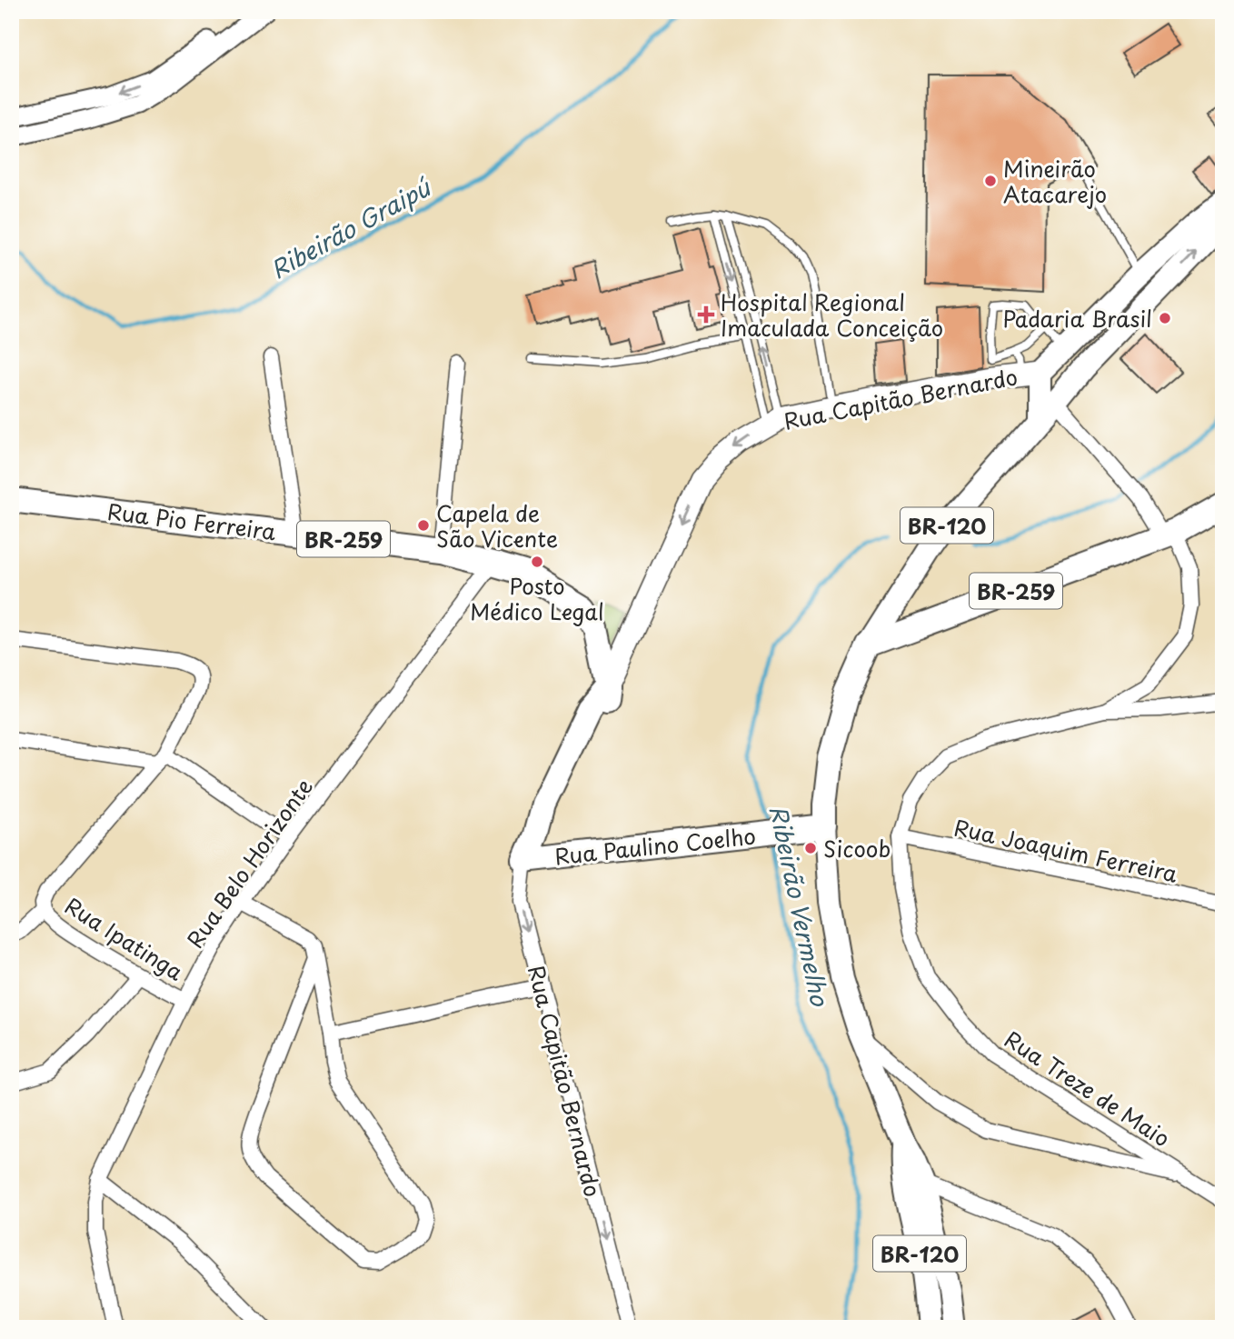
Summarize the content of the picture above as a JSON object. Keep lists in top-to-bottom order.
{
  "streets": {
    "highway": [
      "Rua Capitão Bernardo",
      "Rua Pio Ferreira",
      "BR-120",
      "BR-259",
      "Rua Paulino Coelho"
    ],
    "street": [
      "Rua Joaquim Ferreira",
      "Rua Belo Horizonte",
      "Rua Ipatinga",
      "Rua Treze de Maio"
    ]
  },
  "crossings": [
    ["Rua Capitão Bernardo", "Rua Pio Ferreira"],
    ["Rua Capitão Bernardo", "Rua Paulino Coelho"],
    ["Rua Pio Ferreira", "Rua Belo Horizonte"],
    ["BR-120", "BR-259"],
    ["BR-120", "Rua Paulino Coelho"],
    ["BR-120", "Rua Treze de Maio"],
    ["BR-259", "Rua Treze de Maio"],
    ["Rua Joaquim Ferreira", "Rua Treze de Maio"],
    ["Rua Belo Horizonte", "Rua Ipatinga"]
  ],
  "one_way": ["Rua Capitão Bernardo"],
  "water": ["Ribeirão Graipú", "Ribeirão Vermelho"],
  "places": {
    "other": [
      "Mineirão Atacarejo",
      "Padaria Brasil",
      "Capela de São Vicente",
      "Posto Médico Legal",
      "Sicoob"
    ],
    "health": ["Hospital Regional Imaculada Conceição"]
  }
}
